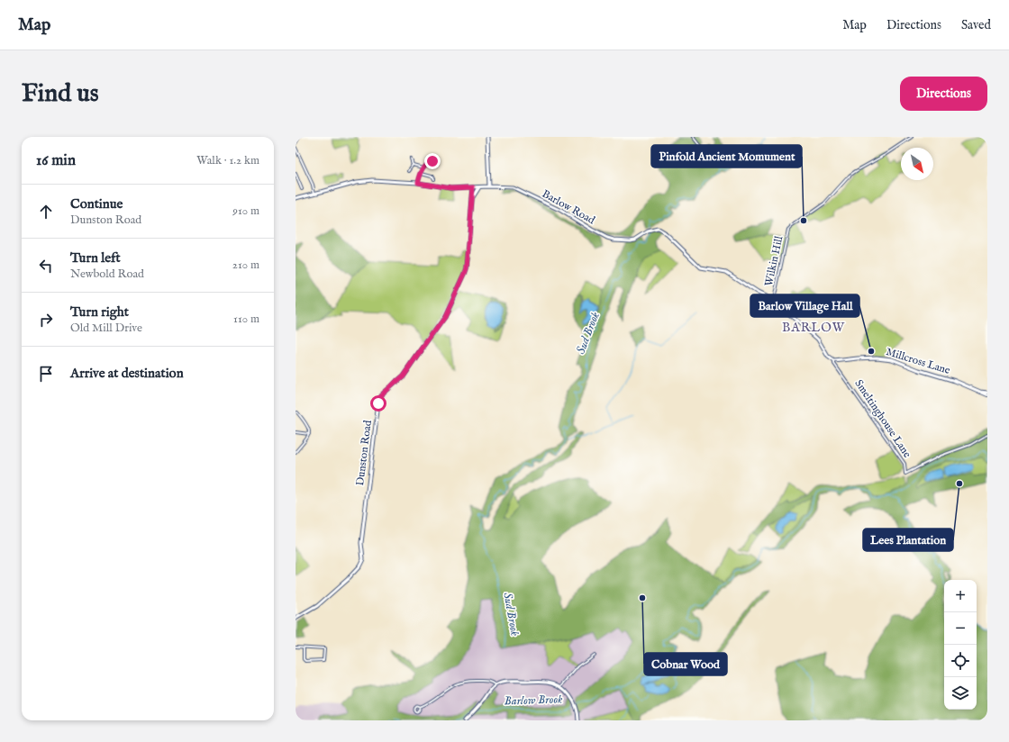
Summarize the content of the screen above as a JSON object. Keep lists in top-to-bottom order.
{
  "streets": {
    "main road": ["Barlow Road", "Millcross Lane", "Dunston Road"],
    "street": ["Wilkin Hill", "Smeltinghouse Lane"]
  },
  "crossings": [
    ["Barlow Road", "Wilkin Hill"],
    ["Barlow Road", "Dunston Road"],
    ["Millcross Lane", "Smeltinghouse Lane"]
  ],
  "districts": ["BARLOW"],
  "water": ["Sud Brook", "Barlow Brook"],
  "places": [
    "Pinfold Ancient Momument",
    "Barlow Village Hall",
    "Lees Plantation",
    "Cobnar Wood"
  ],
  "north": "bottom right",
  "page": {
    "header": "Map",
    "nav": ["Map", "Directions", "Saved"],
    "buttons": "Directions",
    "title": "Find us",
    "heading": ["16 min", "Walk · 1.2 km"],
    "list": [
      ["Continue", "Dunston Road", "910 m"],
      ["Turn left", "Newbold Road", "210 m"],
      ["Turn right", "Old Mill Drive", "110 m"],
      "Arrive at destination"
    ],
    "map_buttons": ["+", "−"]
  }
}
